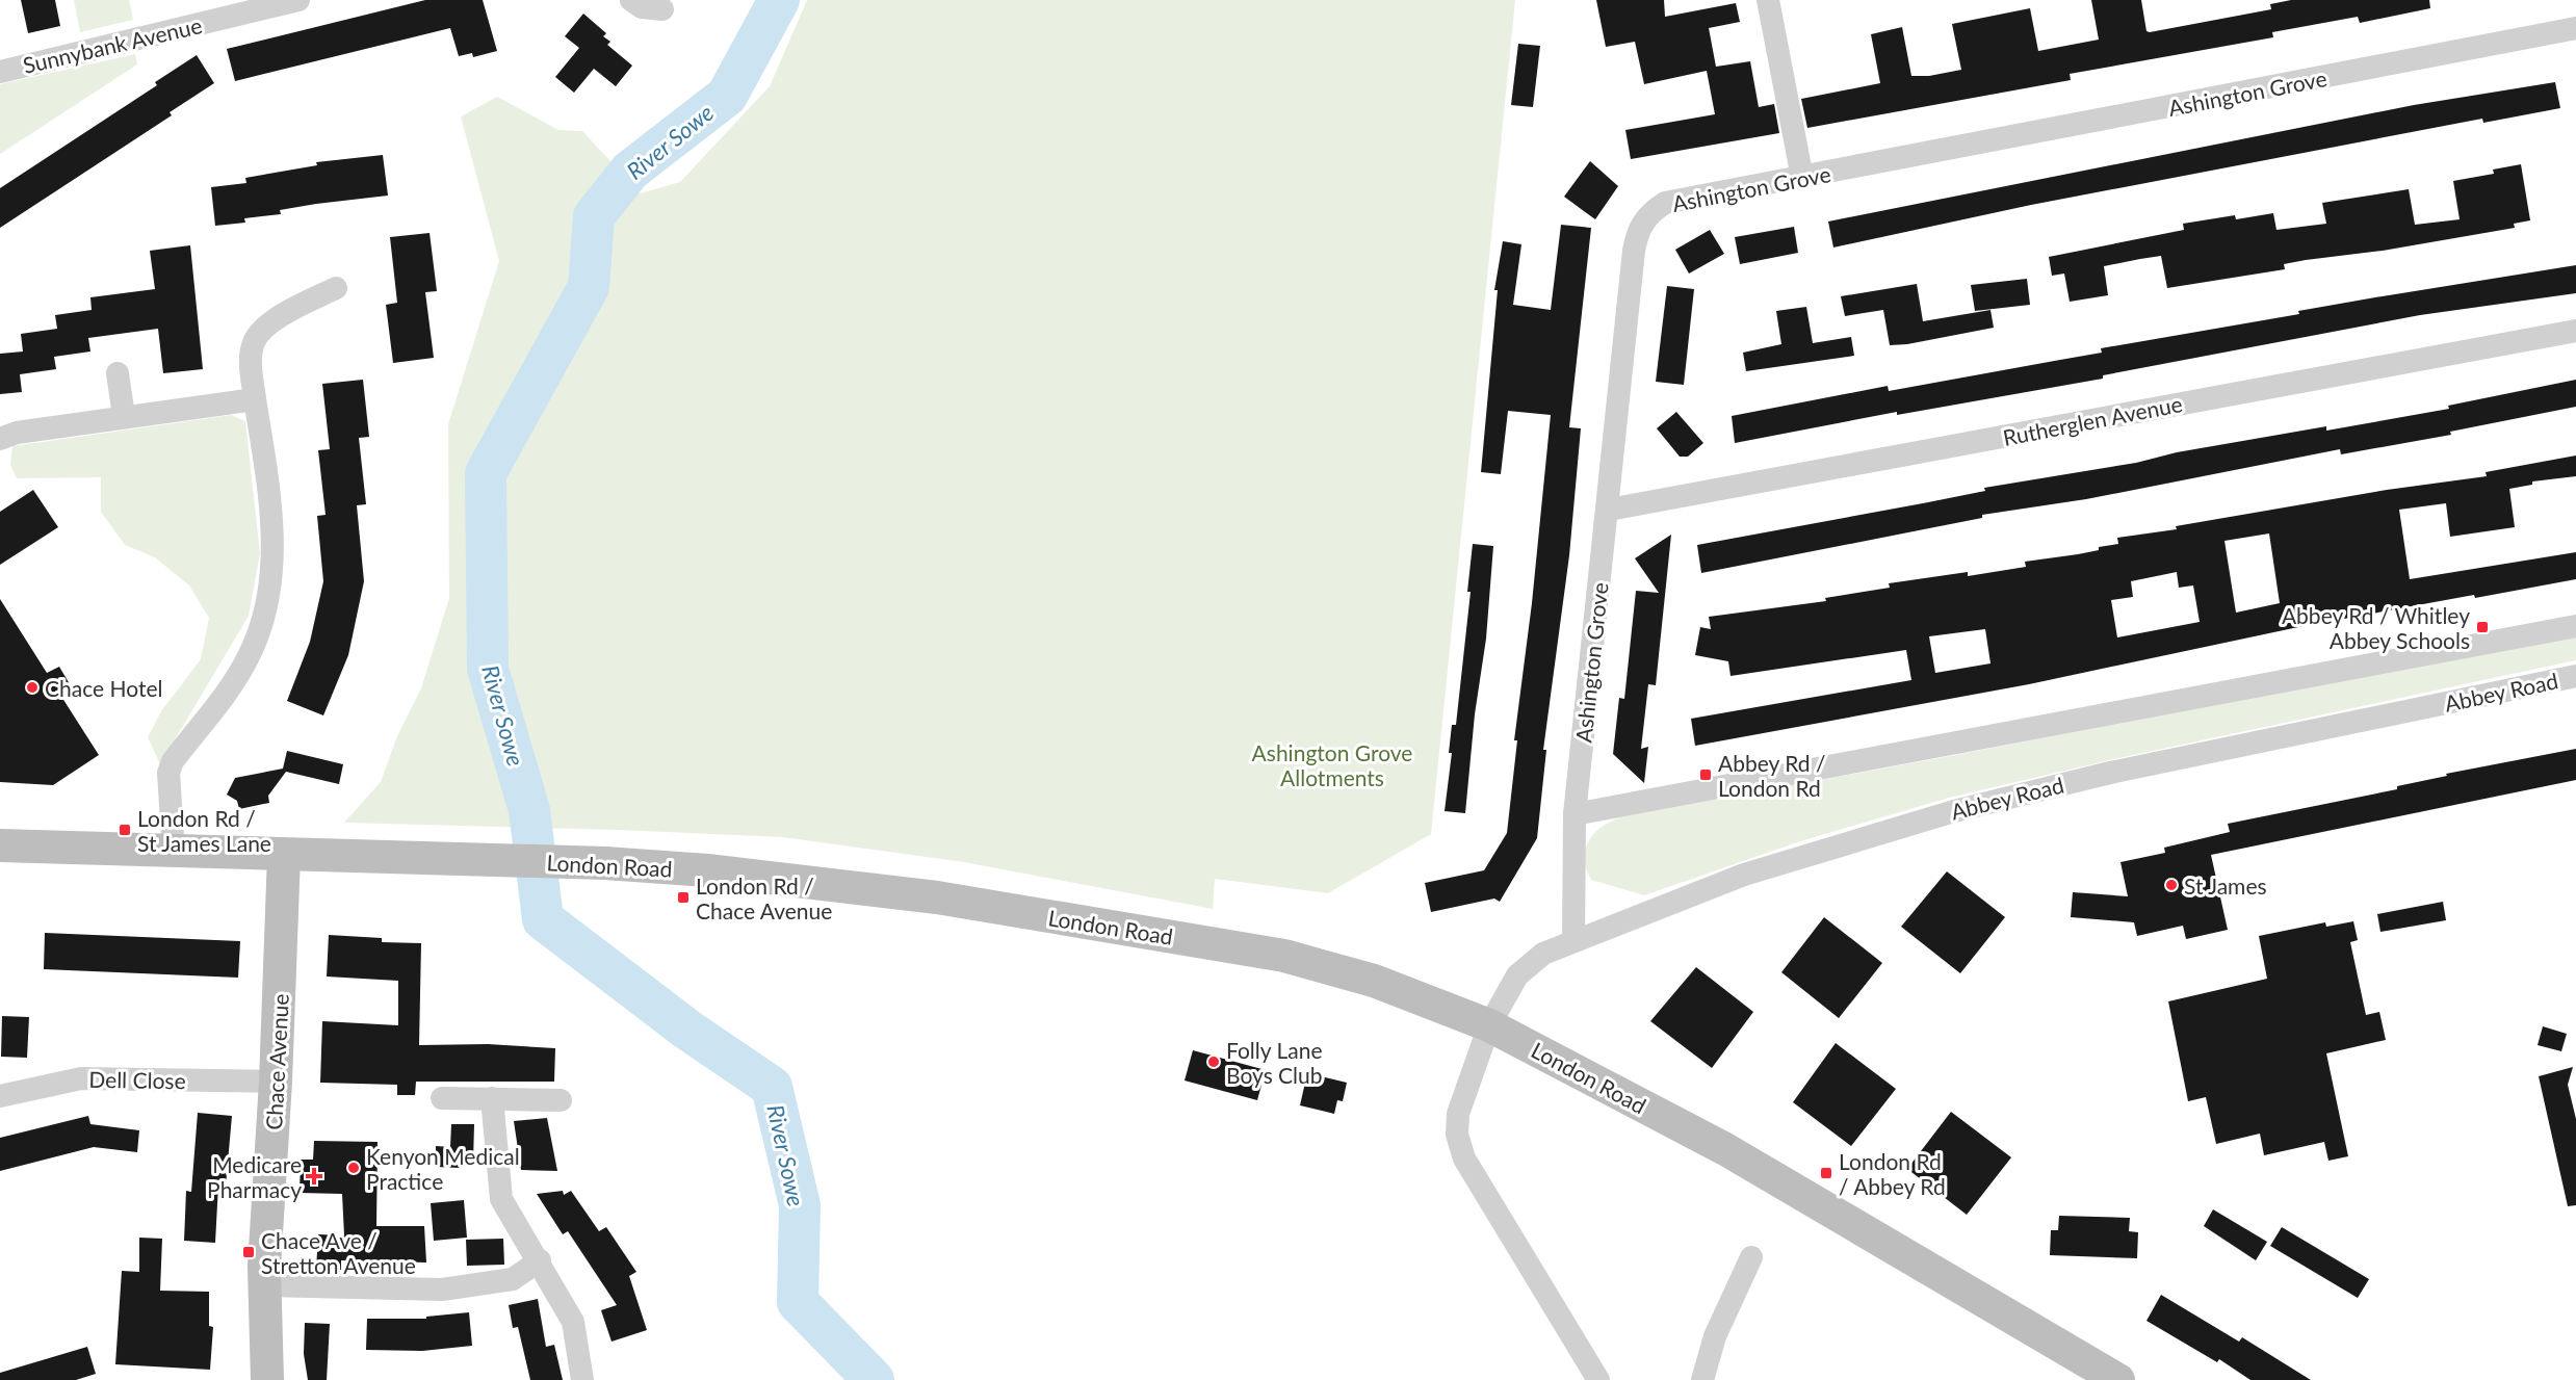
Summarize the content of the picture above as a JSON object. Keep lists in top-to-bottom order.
{
  "streets": {
    "main road": ["London Road", "Chace Avenue"],
    "street": [
      "Sunnybank Avenue",
      "Ashington Grove",
      "Rutherglen Avenue",
      "Abbey Road",
      "Dell Close"
    ]
  },
  "crossings": [
    ["Ashington Grove", "Rutherglen Avenue"],
    ["Ashington Grove", "Abbey Road"],
    ["Abbey Road", "London Road"],
    ["London Road", "Chace Avenue"],
    ["Chace Avenue", "Dell Close"]
  ],
  "water": ["River Sowe"],
  "parks": ["Ashington Grove Allotments"],
  "places": {
    "transit": [
      "Abbey Rd / Whitley Abbey Schools",
      "Abbey Rd / London Rd",
      "London Rd / St James Lane",
      "London Rd / Chace Avenue",
      "London Rd / Abbey Rd",
      "Chace Ave / Stretton Avenue"
    ],
    "other": [
      "Chace Hotel",
      "St James",
      "Folly Lane Boys Club",
      "Kenyon Medical Practice"
    ],
    "health": ["Medicare Pharmacy"]
  }
}
